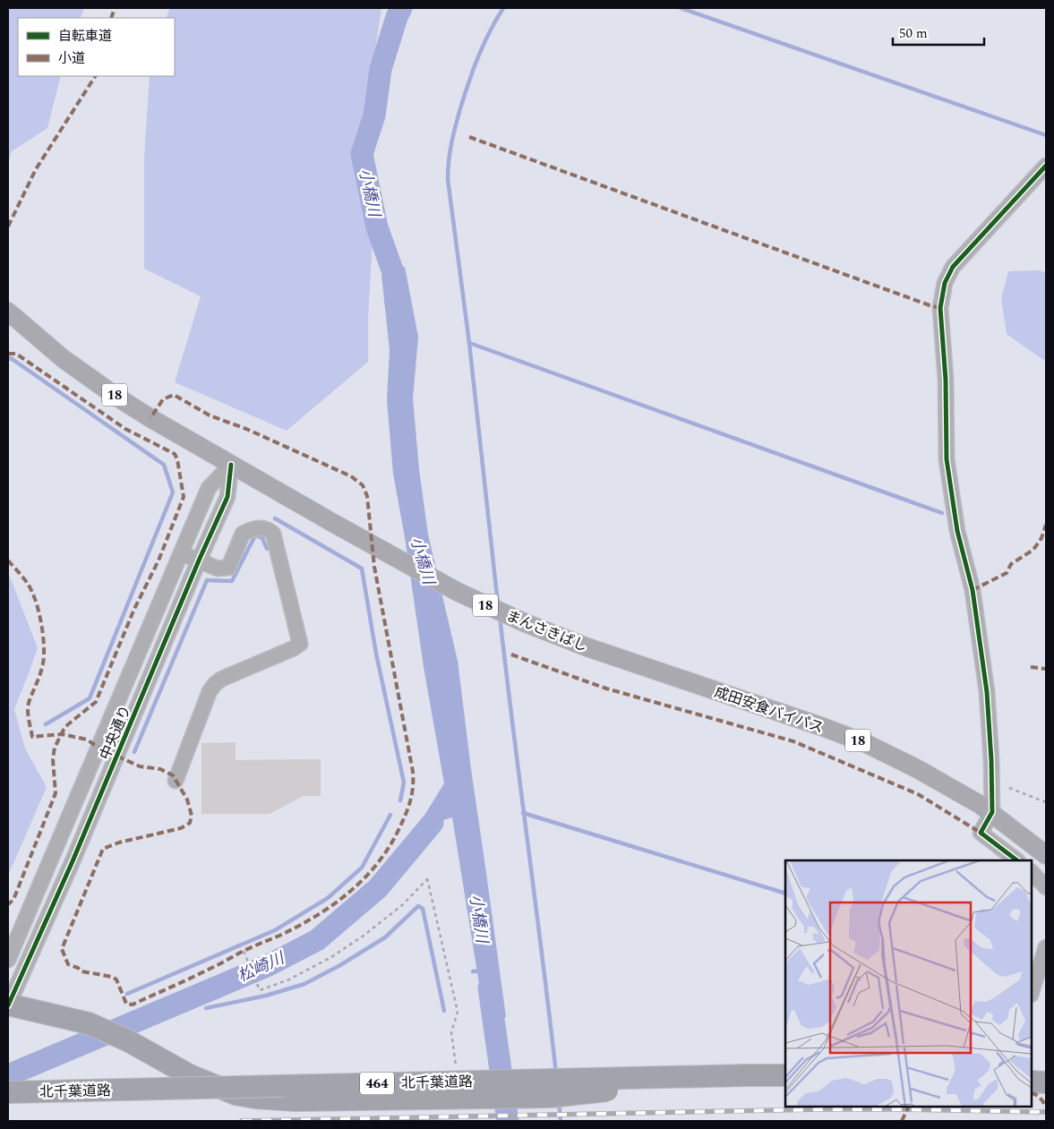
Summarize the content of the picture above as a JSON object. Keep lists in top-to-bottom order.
{
  "streets": {
    "highway": ["北千葉道路", "464"],
    "main road": ["18", "まんさきばし", "成田安食バイパス"],
    "street": ["中央通り"]
  },
  "crossings": [
    ["18", "まんさきばし"],
    ["18", "中央通り"],
    ["まんさきばし", "成田安食バイパス"],
    ["まんさきばし", "中央通り"]
  ],
  "water": ["小橋川", "松崎川"],
  "legend": ["自転車道", "小道"],
  "scale_bar": "50 m"
}
